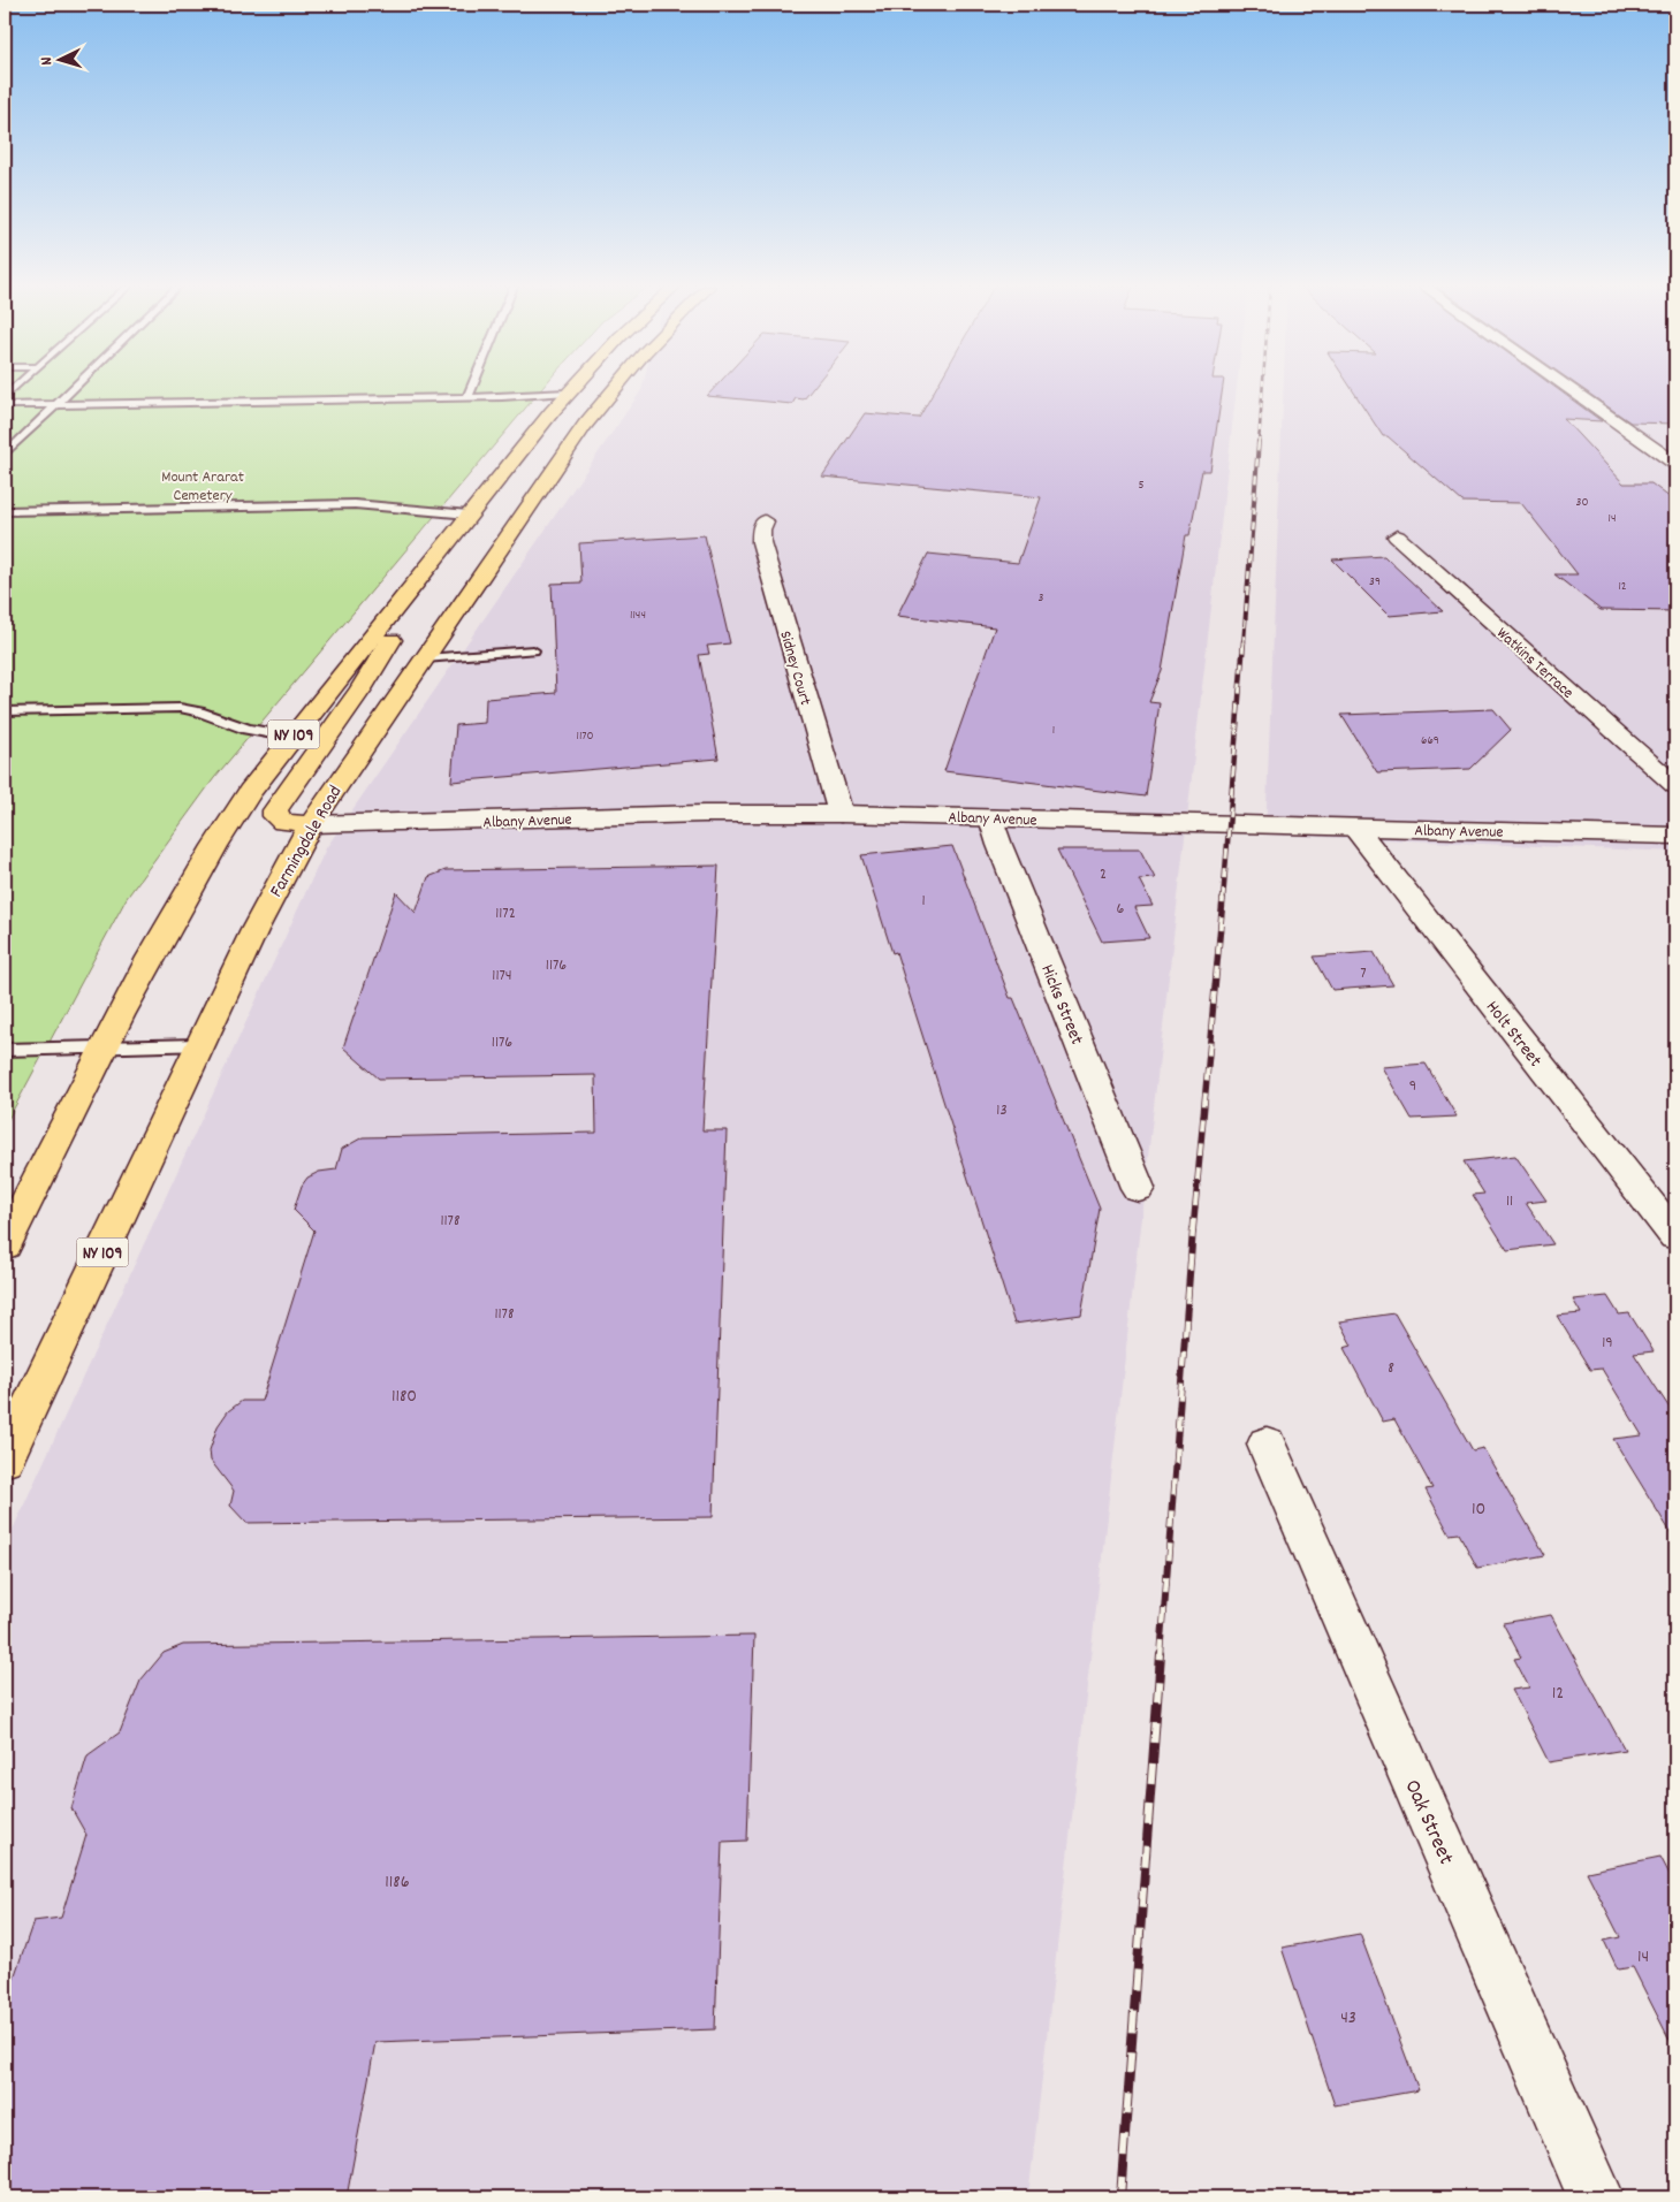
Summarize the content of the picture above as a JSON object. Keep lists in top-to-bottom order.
{
  "streets": {
    "main road": ["NY 109", "Farmingdale Road"],
    "street": [
      "Watkins Terrace",
      "Sidney Court",
      "Albany Avenue",
      "Hicks Street",
      "Holt Street",
      "Oak Street"
    ]
  },
  "crossings": [
    ["Sidney Court", "Albany Avenue"],
    ["Albany Avenue", "Farmingdale Road"],
    ["Albany Avenue", "Hicks Street"],
    ["Albany Avenue", "Holt Street"]
  ],
  "parks": ["Mount Ararat Cemetery"],
  "house_numbers": [
    "5",
    "30",
    "14",
    "39",
    "12",
    "3",
    "1144",
    "1",
    "1170",
    "669",
    "2",
    "1",
    "6",
    "1172",
    "1176",
    "7",
    "1174",
    "1176",
    "9",
    "13",
    "11",
    "1178",
    "1178",
    "19",
    "8",
    "1180",
    "10",
    "12",
    "1186",
    "14",
    "43"
  ],
  "north": "left"
}
